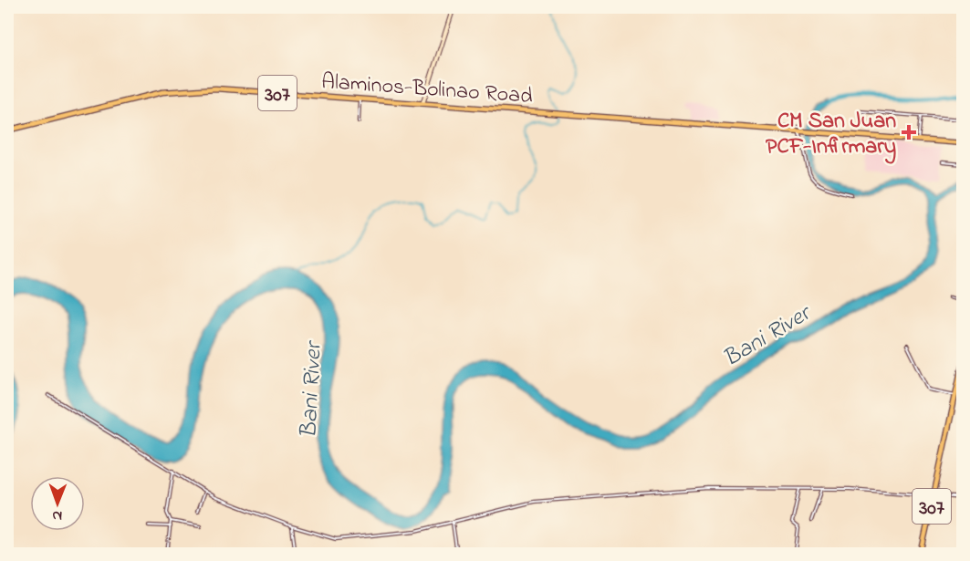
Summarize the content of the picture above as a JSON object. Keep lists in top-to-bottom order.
{
  "streets": {
    "main road": ["Alaminos-Bolinao Road", "307"]
  },
  "crossings": [
    ["Alaminos-Bolinao Road", "307"]
  ],
  "water": ["Bani River"],
  "places": {
    "health": ["CM San Juan PCF-Infirmary"]
  },
  "north": "bottom"
}
